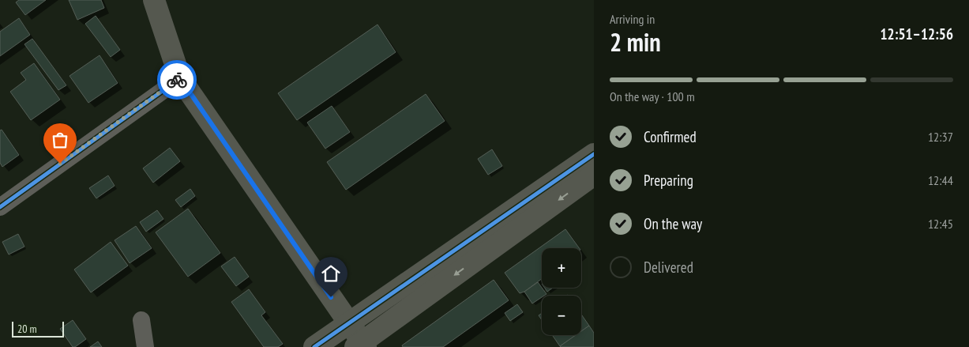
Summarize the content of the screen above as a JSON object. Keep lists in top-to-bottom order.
{
  "scale_bar": "20 m",
  "page": {
    "heading": ["2 min", "Arriving in", "12:51–12:56"],
    "bar": "On the way · 100 m",
    "list": [
      ["Confirmed", "12:37"],
      ["Preparing", "12:44"],
      ["On the way", "12:45"],
      "Delivered"
    ],
    "map_buttons": ["+", "−"],
    "scale": "20 m"
  }
}
